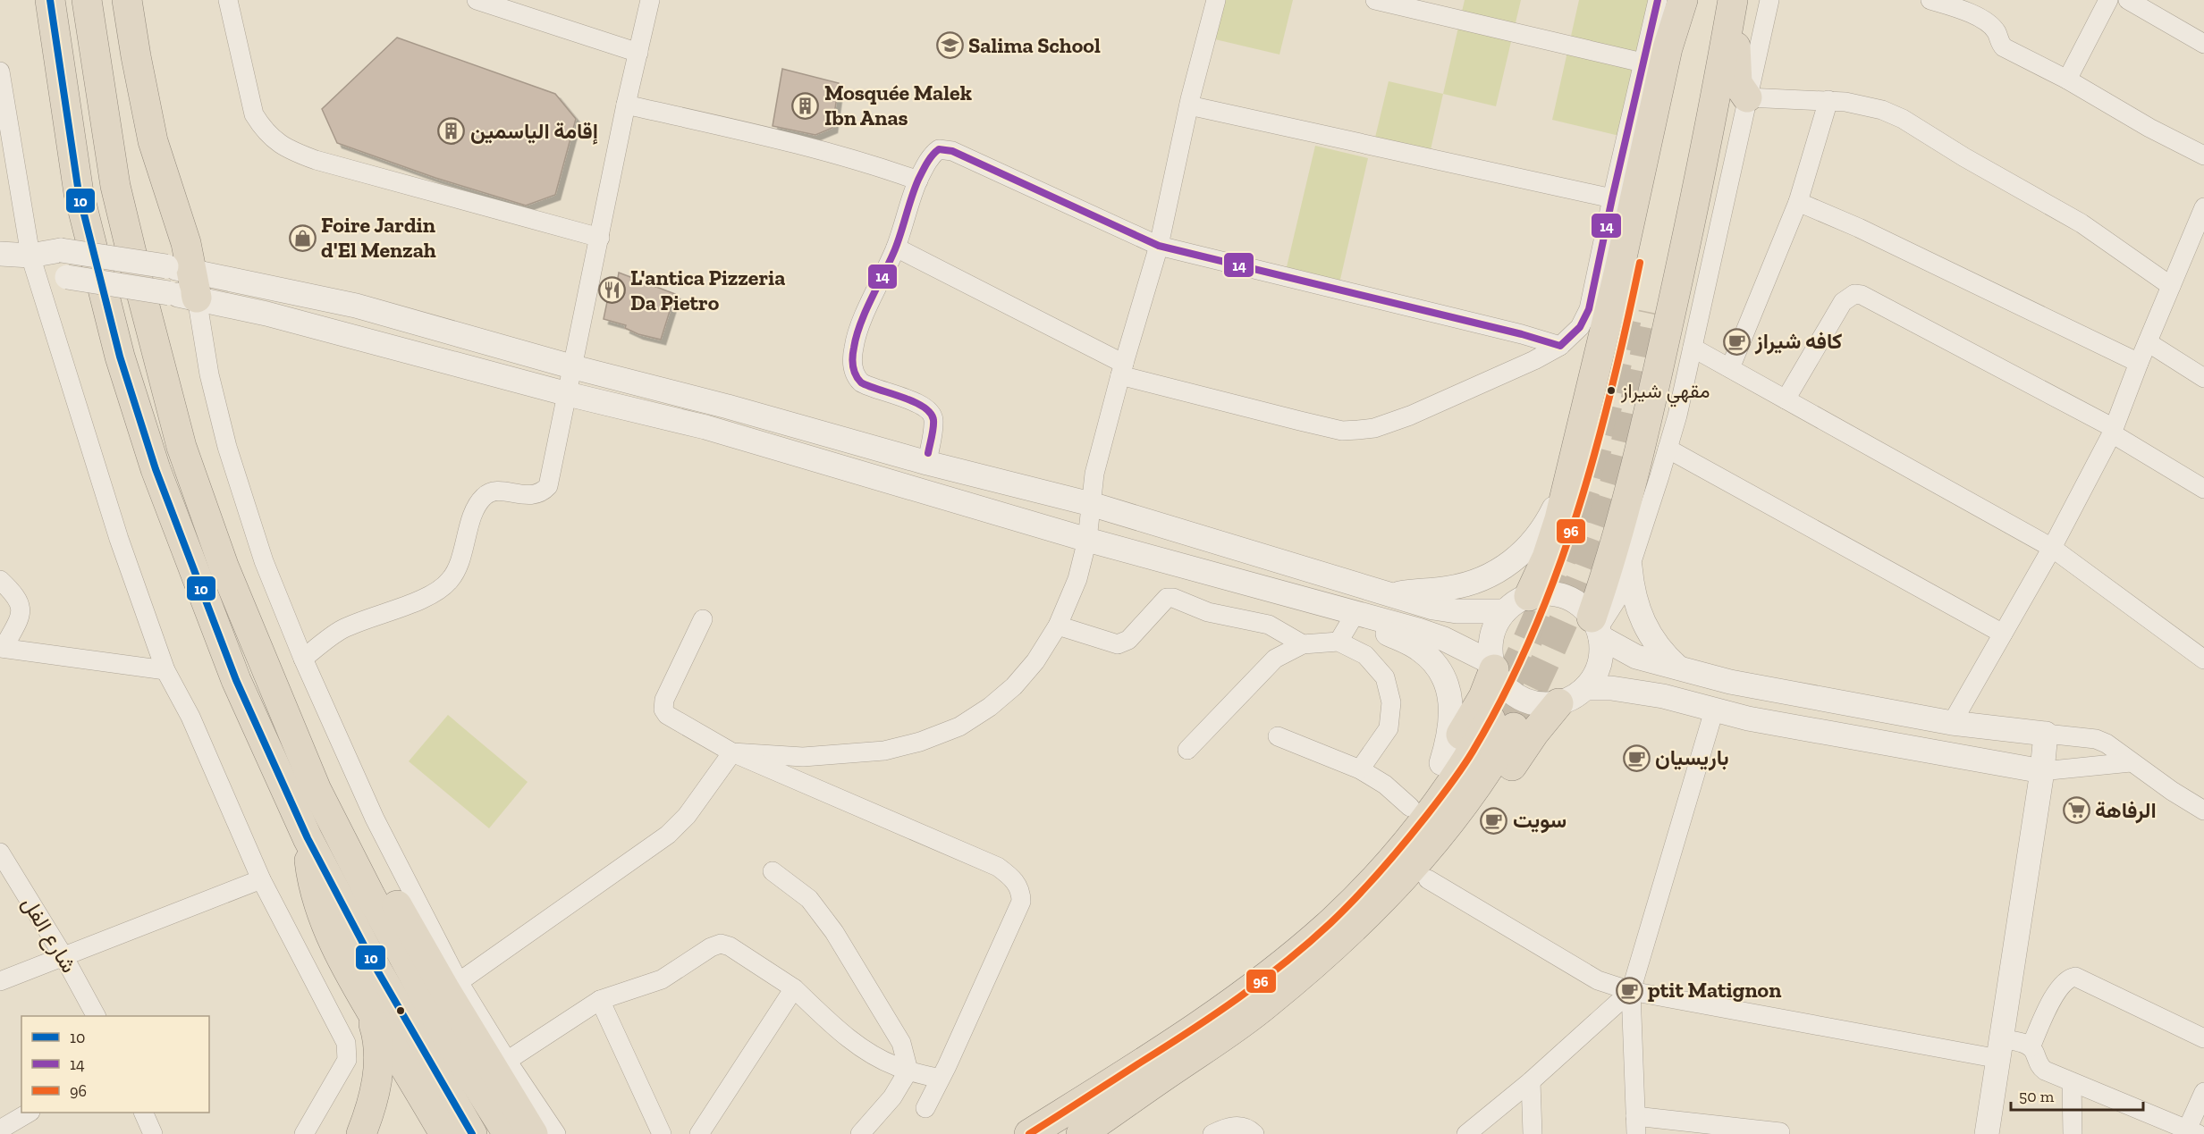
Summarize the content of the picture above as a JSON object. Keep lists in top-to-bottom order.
{
  "streets": {
    "street": ["شارع الفل"]
  },
  "places": {
    "school or university": ["Salima School"],
    "building": ["Mosquée Malek Ibn Anas", "إقامة الياسمين"],
    "shop": ["Foire Jardin d'El Menzah"],
    "restaurant": ["L'antica Pizzeria Da Pietro"],
    "cafe": [
      "کافه شيراز",
      "باريسيان",
      "سويت",
      "ptit Matignon"
    ],
    "other": ["مقهي شيراز"],
    "supermarket": ["الرفاهة"]
  },
  "lines": ["transit line 10", "transit line 14", "transit line 96"],
  "legend": ["10", "14", "96"],
  "scale_bar": "50 m"
}
